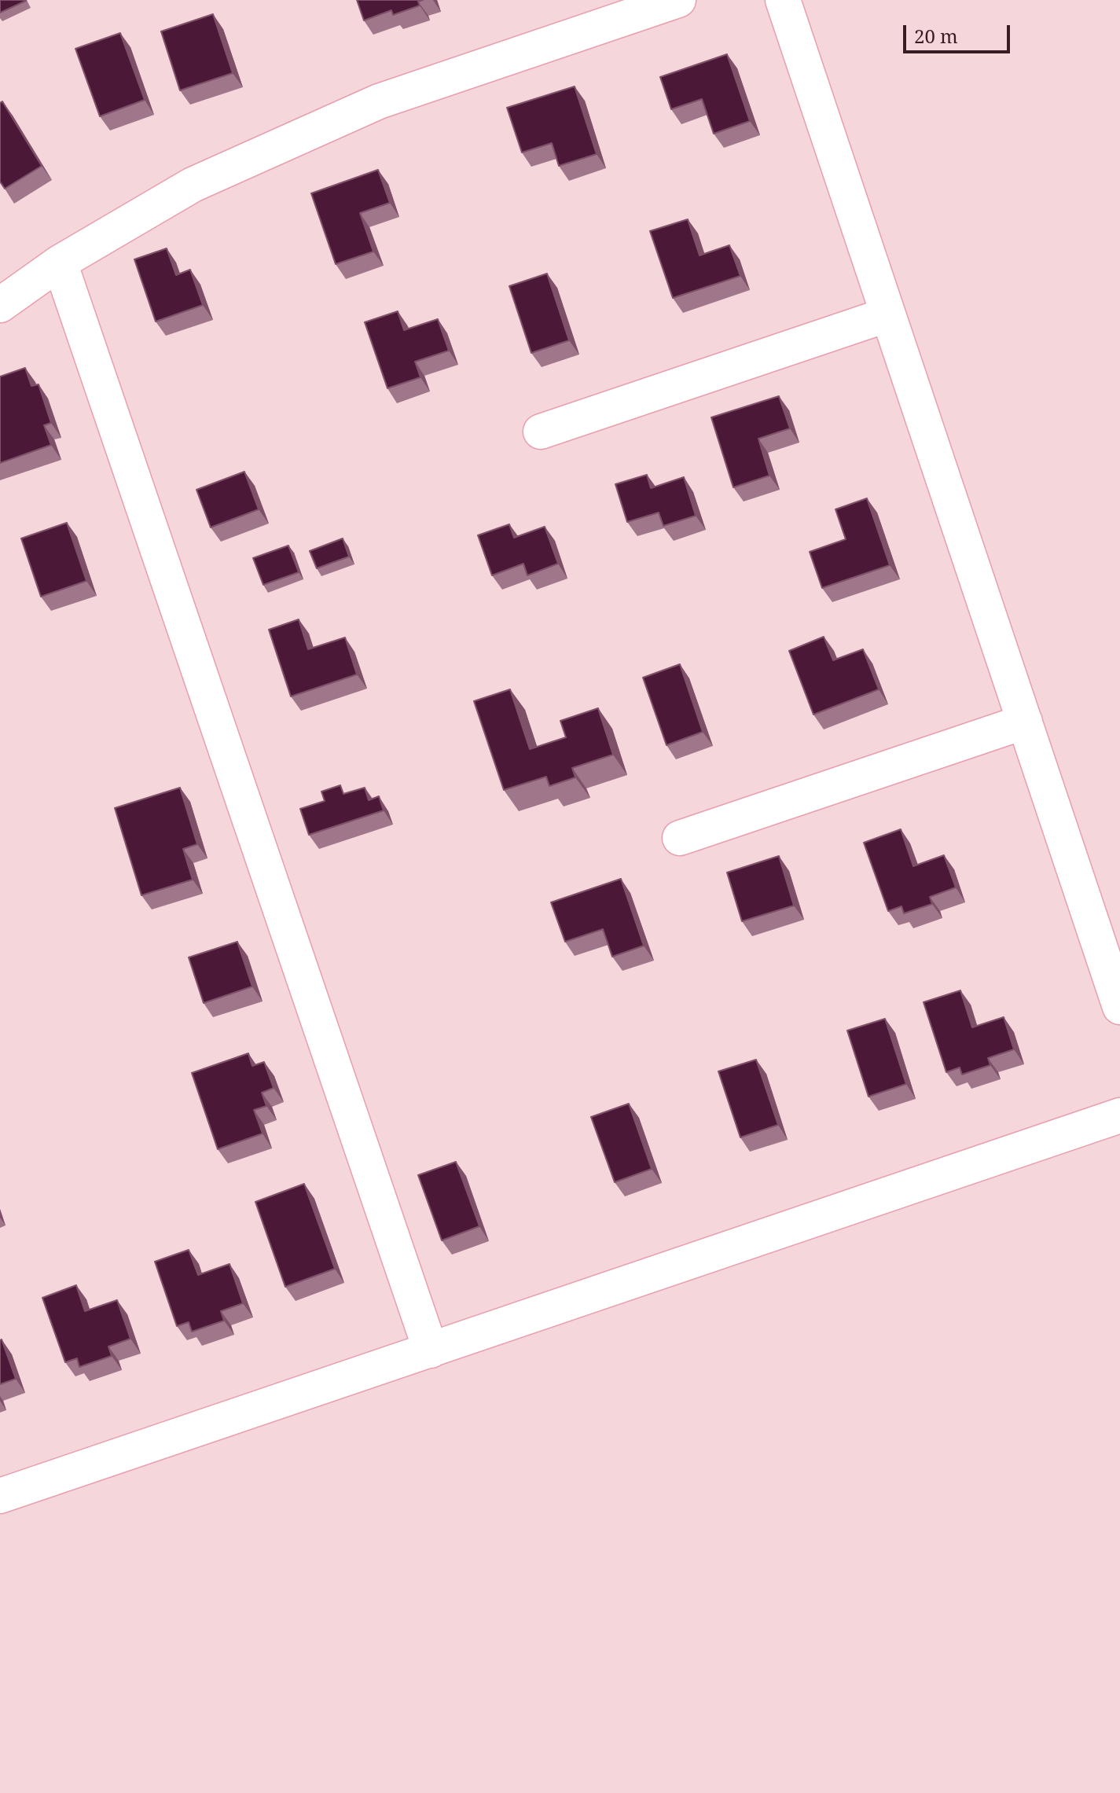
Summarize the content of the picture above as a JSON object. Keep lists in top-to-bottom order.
{
  "scale_bar": "20 m"
}
